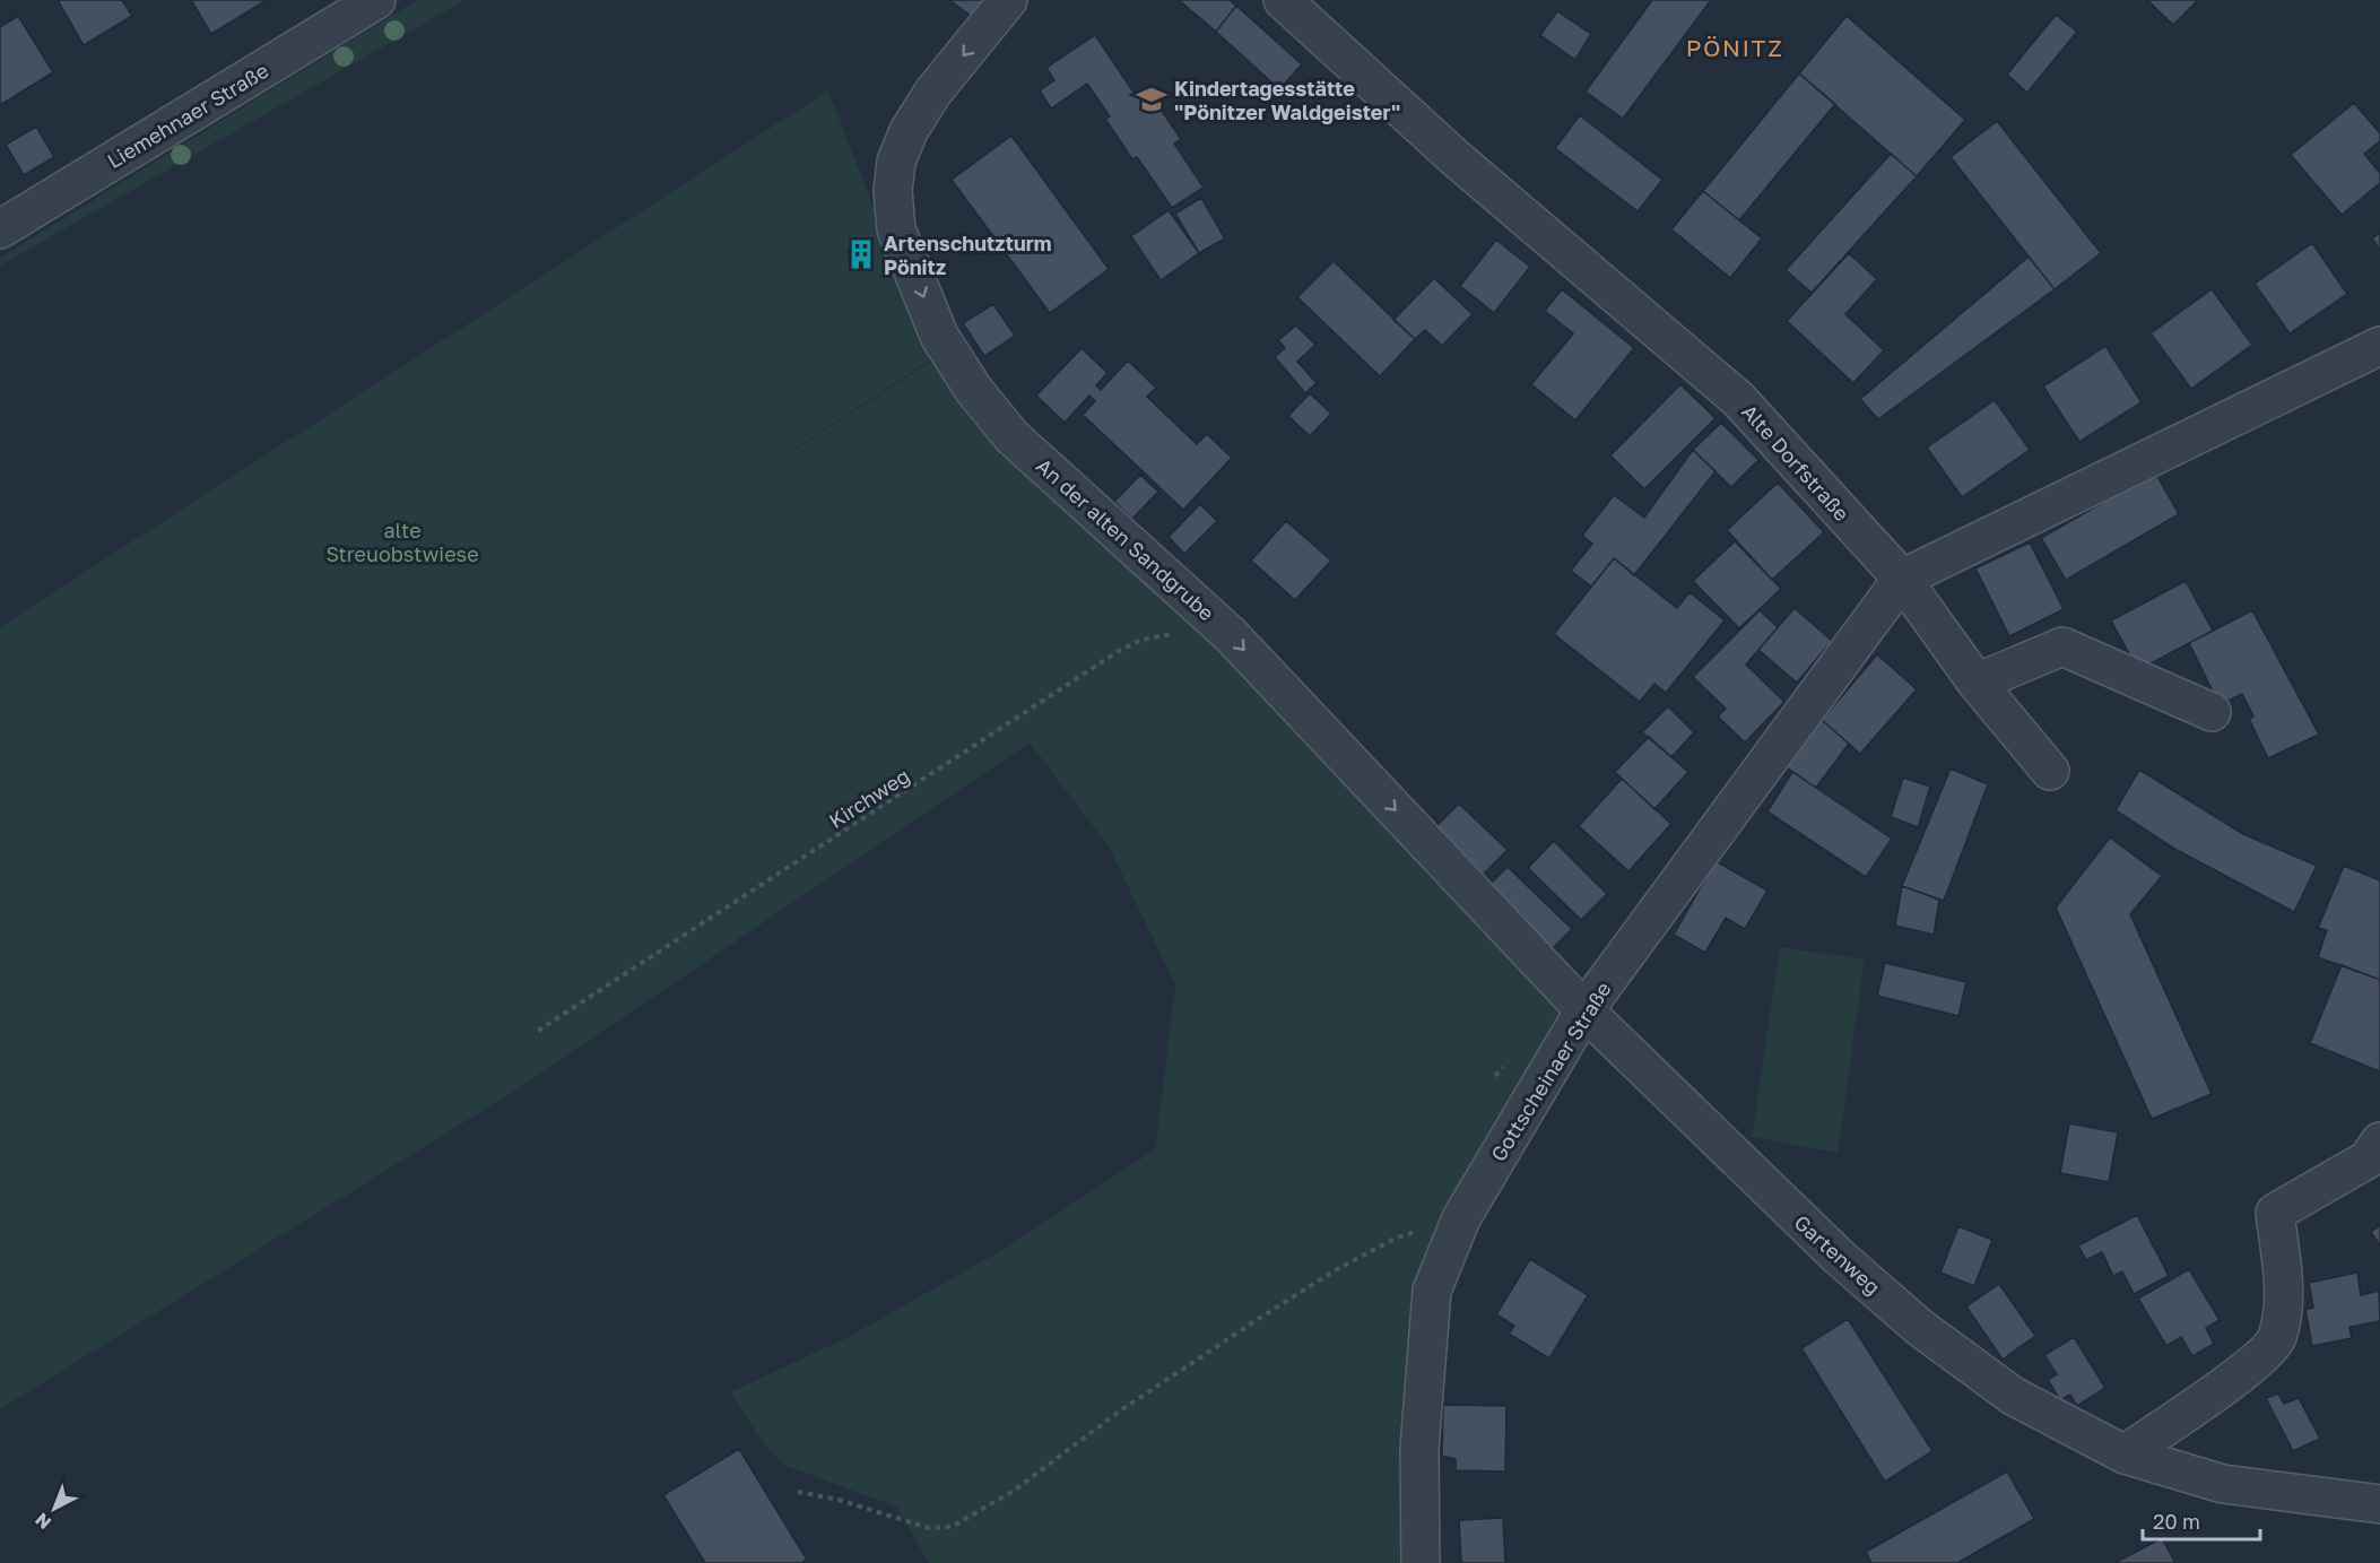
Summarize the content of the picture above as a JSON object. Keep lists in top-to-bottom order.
{
  "streets": {
    "street": [
      "Liemehnaer Straße",
      "Alte Dorfstraße",
      "An der alten Sandgrube",
      "Gottscheinaer Straße",
      "Gartenweg"
    ],
    "path": ["Kirchweg"]
  },
  "crossings": [
    ["Alte Dorfstraße", "Gottscheinaer Straße"],
    ["An der alten Sandgrube", "Kirchweg"],
    ["An der alten Sandgrube", "Gottscheinaer Straße"],
    ["An der alten Sandgrube", "Gartenweg"],
    ["Gottscheinaer Straße", "Gartenweg"]
  ],
  "one_way": ["An der alten Sandgrube"],
  "districts": ["PÖNITZ"],
  "parks": ["alte Streuobstwiese"],
  "places": {
    "school or university": ["Kindertagesstätte \"Pönitzer Waldgeister\""],
    "building": ["Artenschutzturm Pönitz"]
  },
  "scale_bar": "20 m",
  "north": "bottom left"
}
